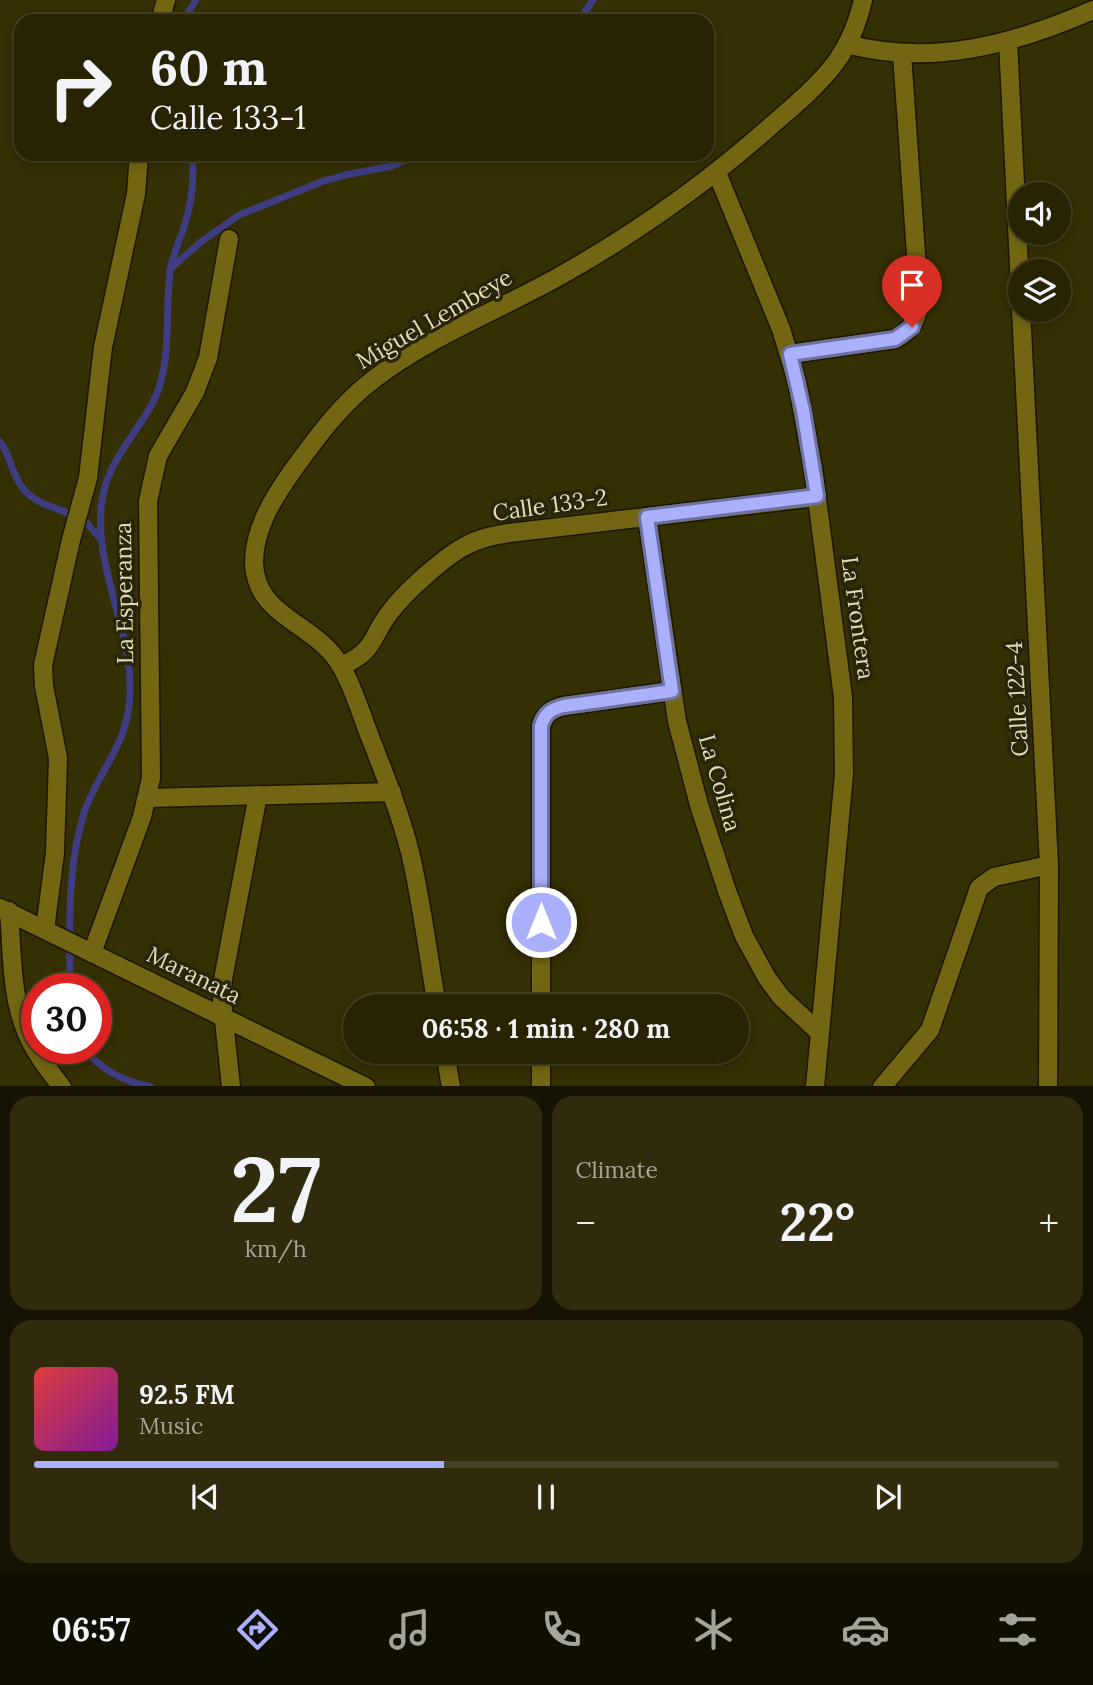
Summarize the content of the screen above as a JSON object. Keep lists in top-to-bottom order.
{
  "streets": {
    "street": [
      "Miguel Lembeye",
      "Calle 133-2",
      "La Esperanza",
      "La Frontera",
      "Calle 122-4",
      "La Colina",
      "Maranata"
    ]
  },
  "crossings": [
    ["Miguel Lembeye", "Calle 133-2"],
    ["Miguel Lembeye", "La Frontera"],
    ["Calle 133-2", "La Frontera"],
    ["Calle 133-2", "La Colina"],
    ["La Esperanza", "Maranata"],
    ["La Frontera", "La Colina"]
  ],
  "page": {
    "turn": ["60 m", "Calle 133-1"],
    "limit": "30",
    "trip": "06:58 · 1 min · 280 m",
    "tile": [
      ["27", "km/h"],
      "Climate"
    ],
    "heat": ["−", "22°", "+"],
    "song": ["92.5 FM", "Music"],
    "tabs": "06:57"
  }
}
